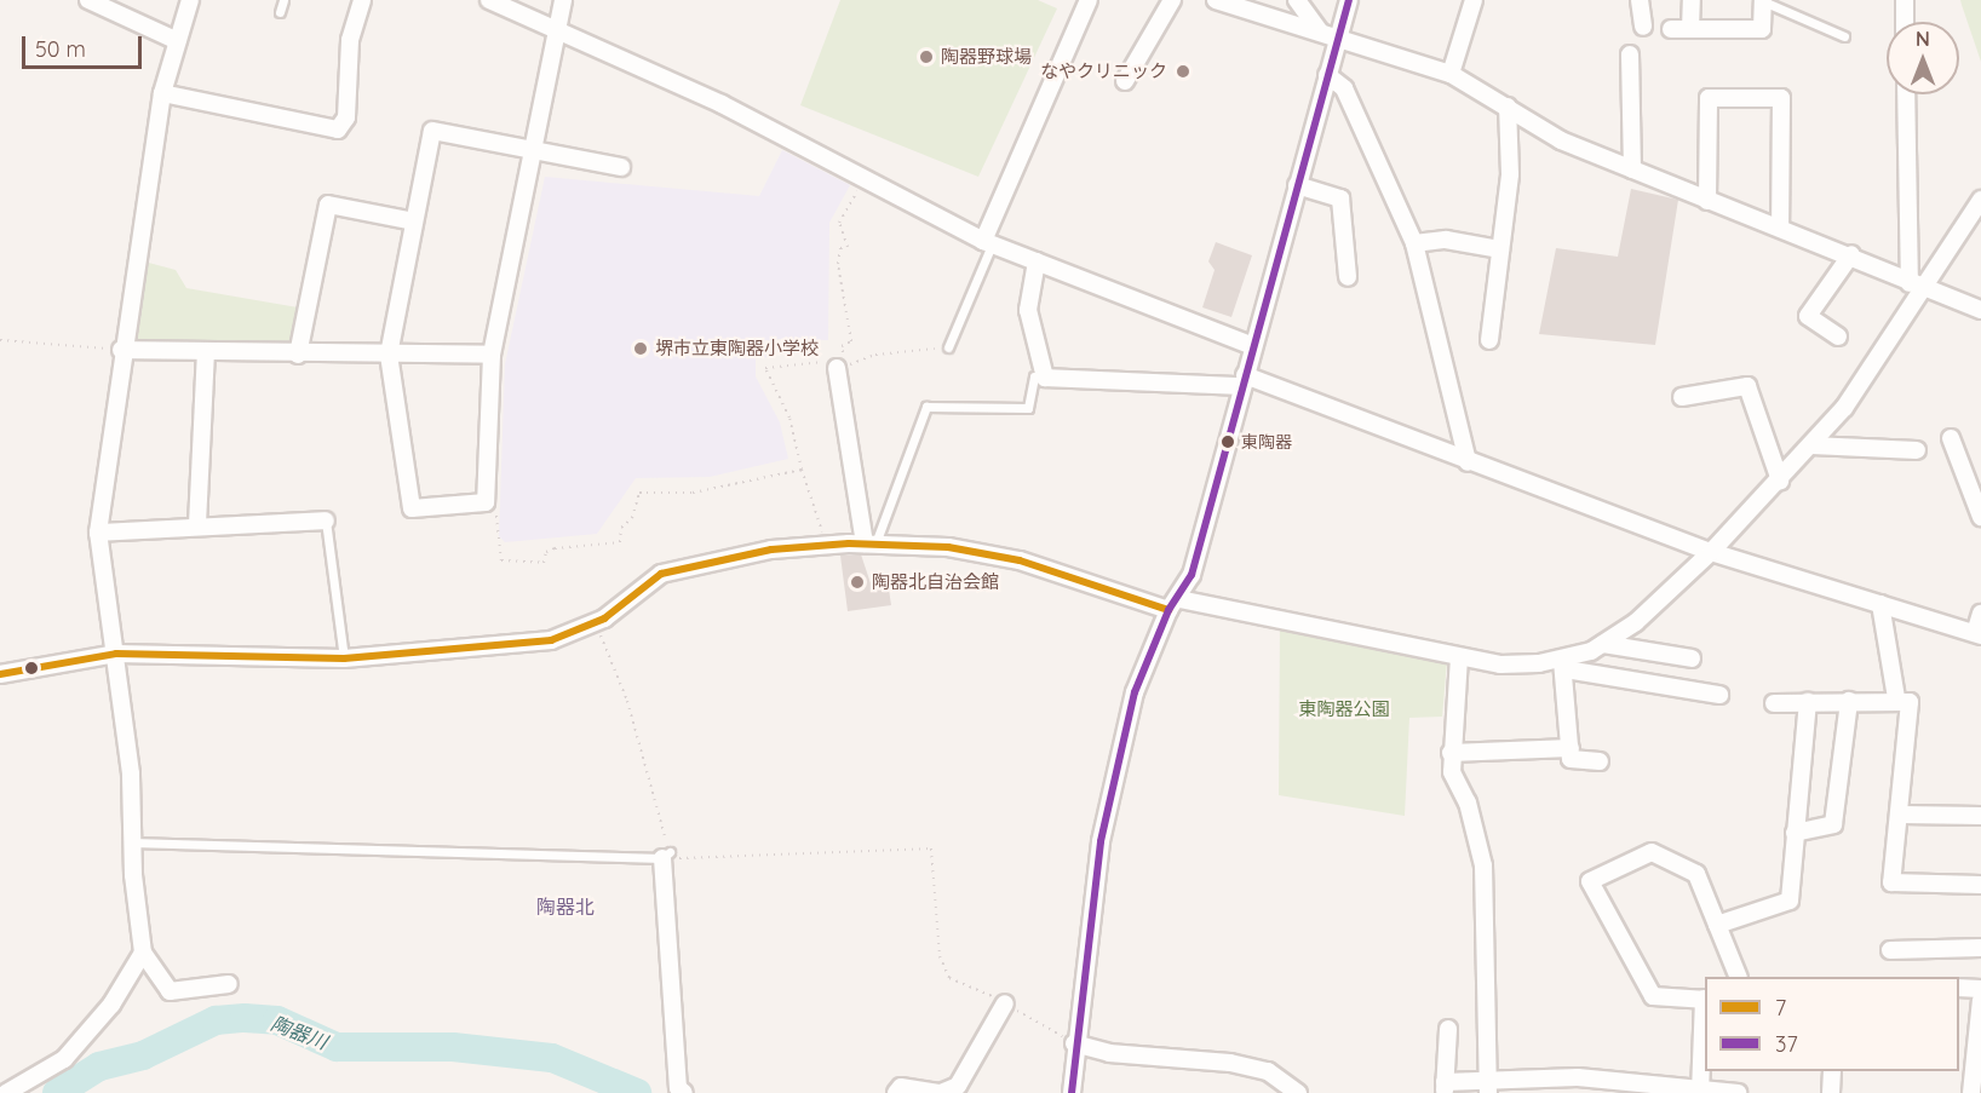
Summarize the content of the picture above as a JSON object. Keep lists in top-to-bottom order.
{
  "districts": ["陶器北"],
  "water": ["陶器川"],
  "parks": ["東陶器公園"],
  "places": [
    "陶器野球場",
    "なやクリニック",
    "堺市立東陶器小学校",
    "東陶器",
    "陶器北自治会館"
  ],
  "lines": ["transit line 37", "transit line 7"],
  "legend": ["7", "37"],
  "scale_bar": "50 m",
  "north": "top"
}
